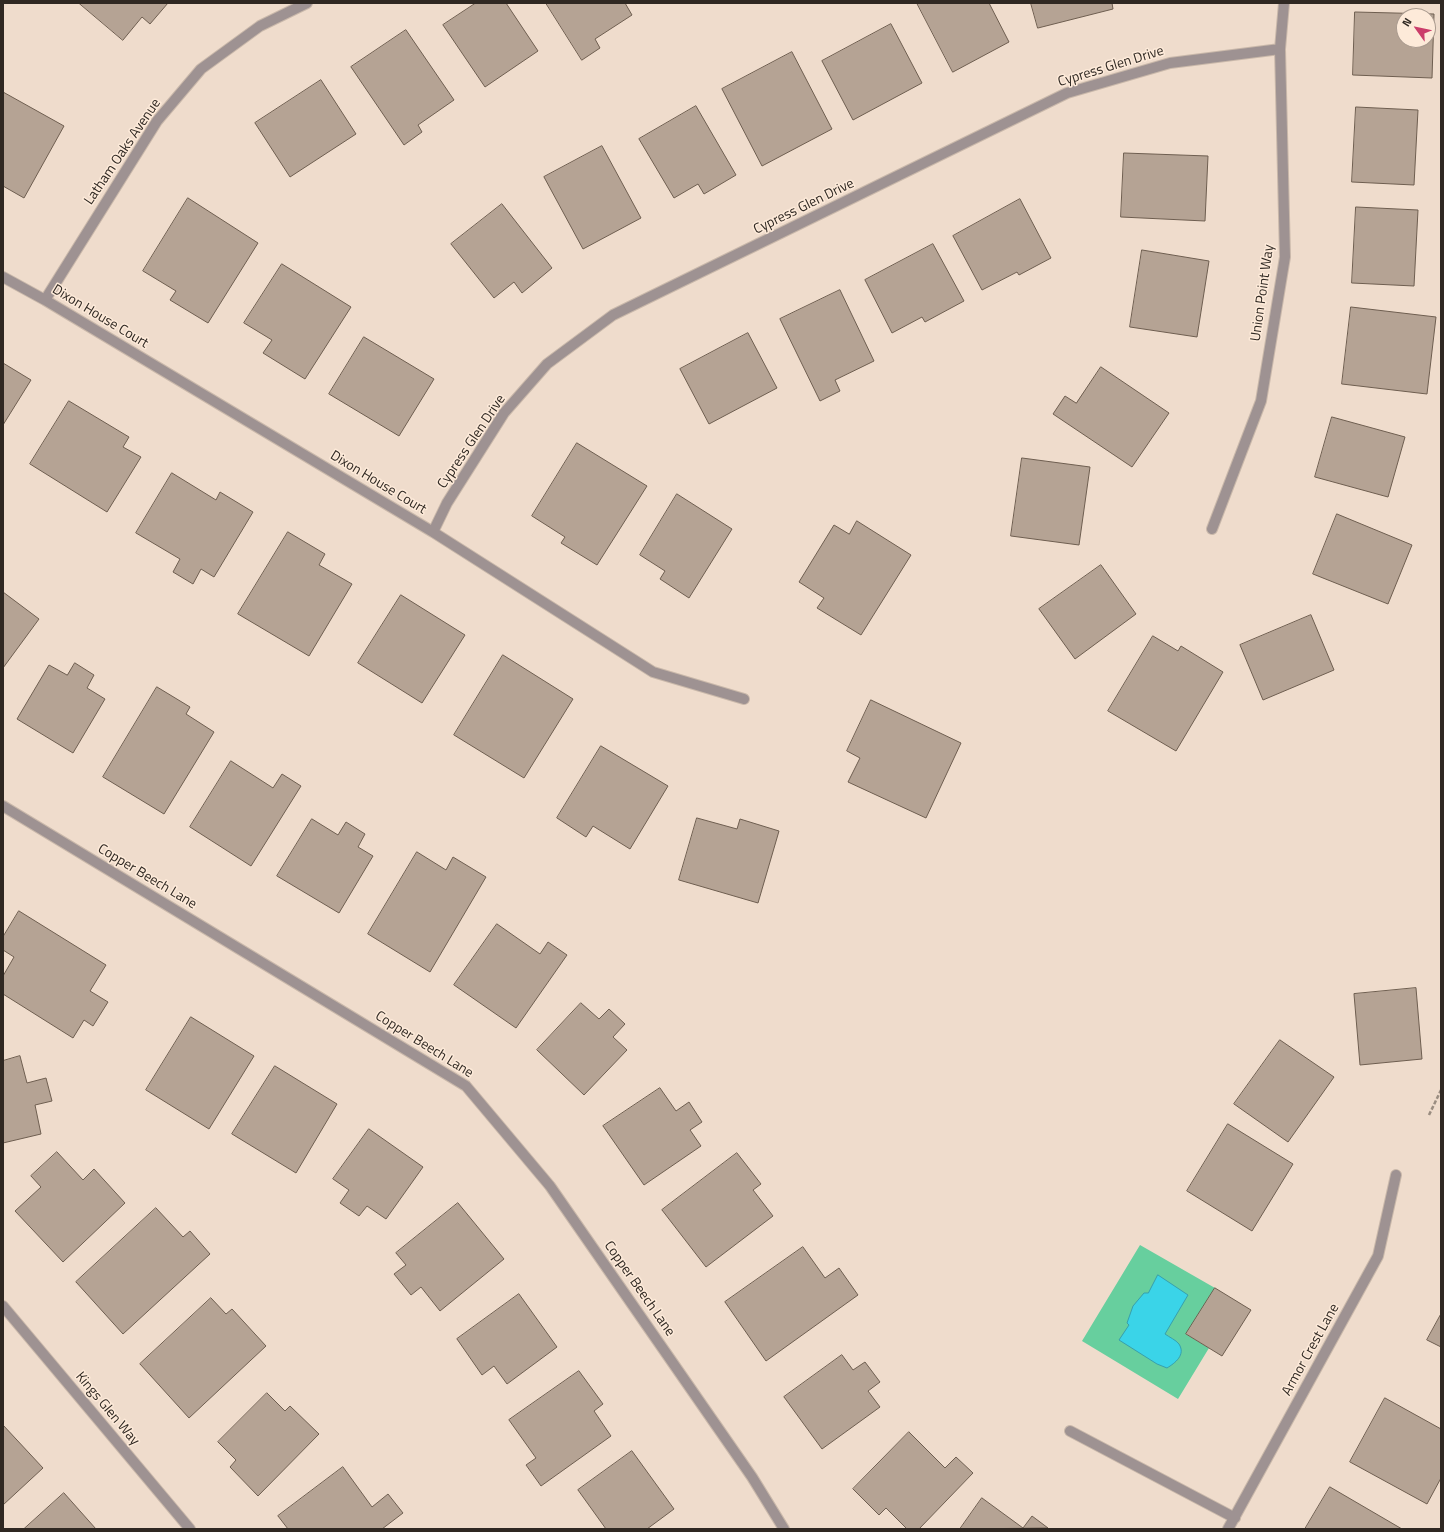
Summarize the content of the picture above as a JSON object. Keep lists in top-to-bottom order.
{
  "streets": {
    "street": [
      "Cypress Glen Drive",
      "Latham Oaks Avenue",
      "Union Point Way",
      "Dixon House Court",
      "Copper Beech Lane",
      "Armor Crest Lane",
      "Kings Glen Way"
    ]
  },
  "crossings": [
    ["Cypress Glen Drive", "Union Point Way"],
    ["Cypress Glen Drive", "Dixon House Court"],
    ["Latham Oaks Avenue", "Dixon House Court"]
  ],
  "north": "top left"
}
